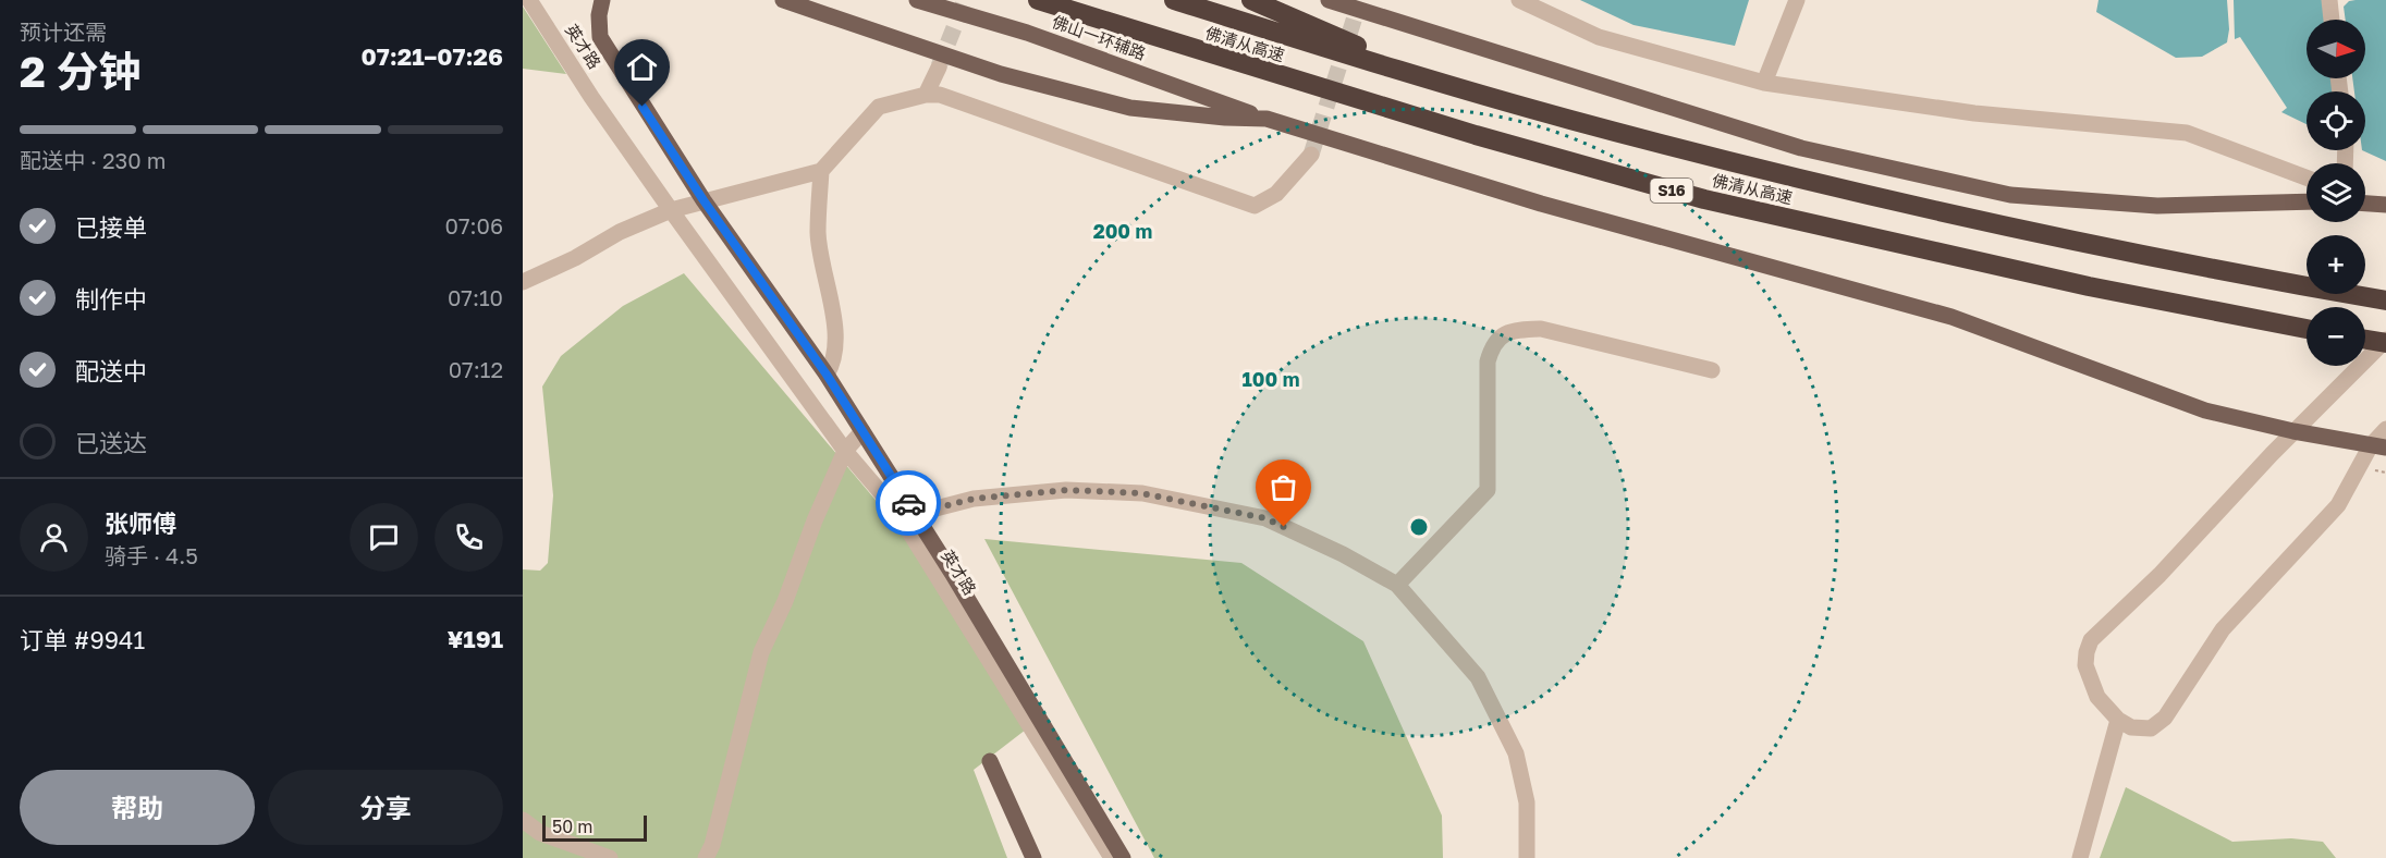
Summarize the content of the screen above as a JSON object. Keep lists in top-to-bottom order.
{
  "streets": {
    "highway": ["佛清从高速", "S16"],
    "main road": ["佛山一环辅路", "英才路"]
  },
  "scale_bar": "50 m",
  "north": "right",
  "page": {
    "heading": ["2 分钟", "预计还需", "07:21–07:26"],
    "panel": [
      "张师傅",
      "骑手 · 4.5",
      "订单 #9941",
      "¥191"
    ],
    "map_buttons": ["+", "−"],
    "bar": "配送中 · 230 m",
    "list": [
      ["已接单", "07:06"],
      ["制作中", "07:10"],
      ["配送中", "07:12"],
      "已送达"
    ],
    "buttons": ["帮助", "分享"],
    "scale": "50 m"
  },
  "rings": ["200 m", "100 m"]
}
